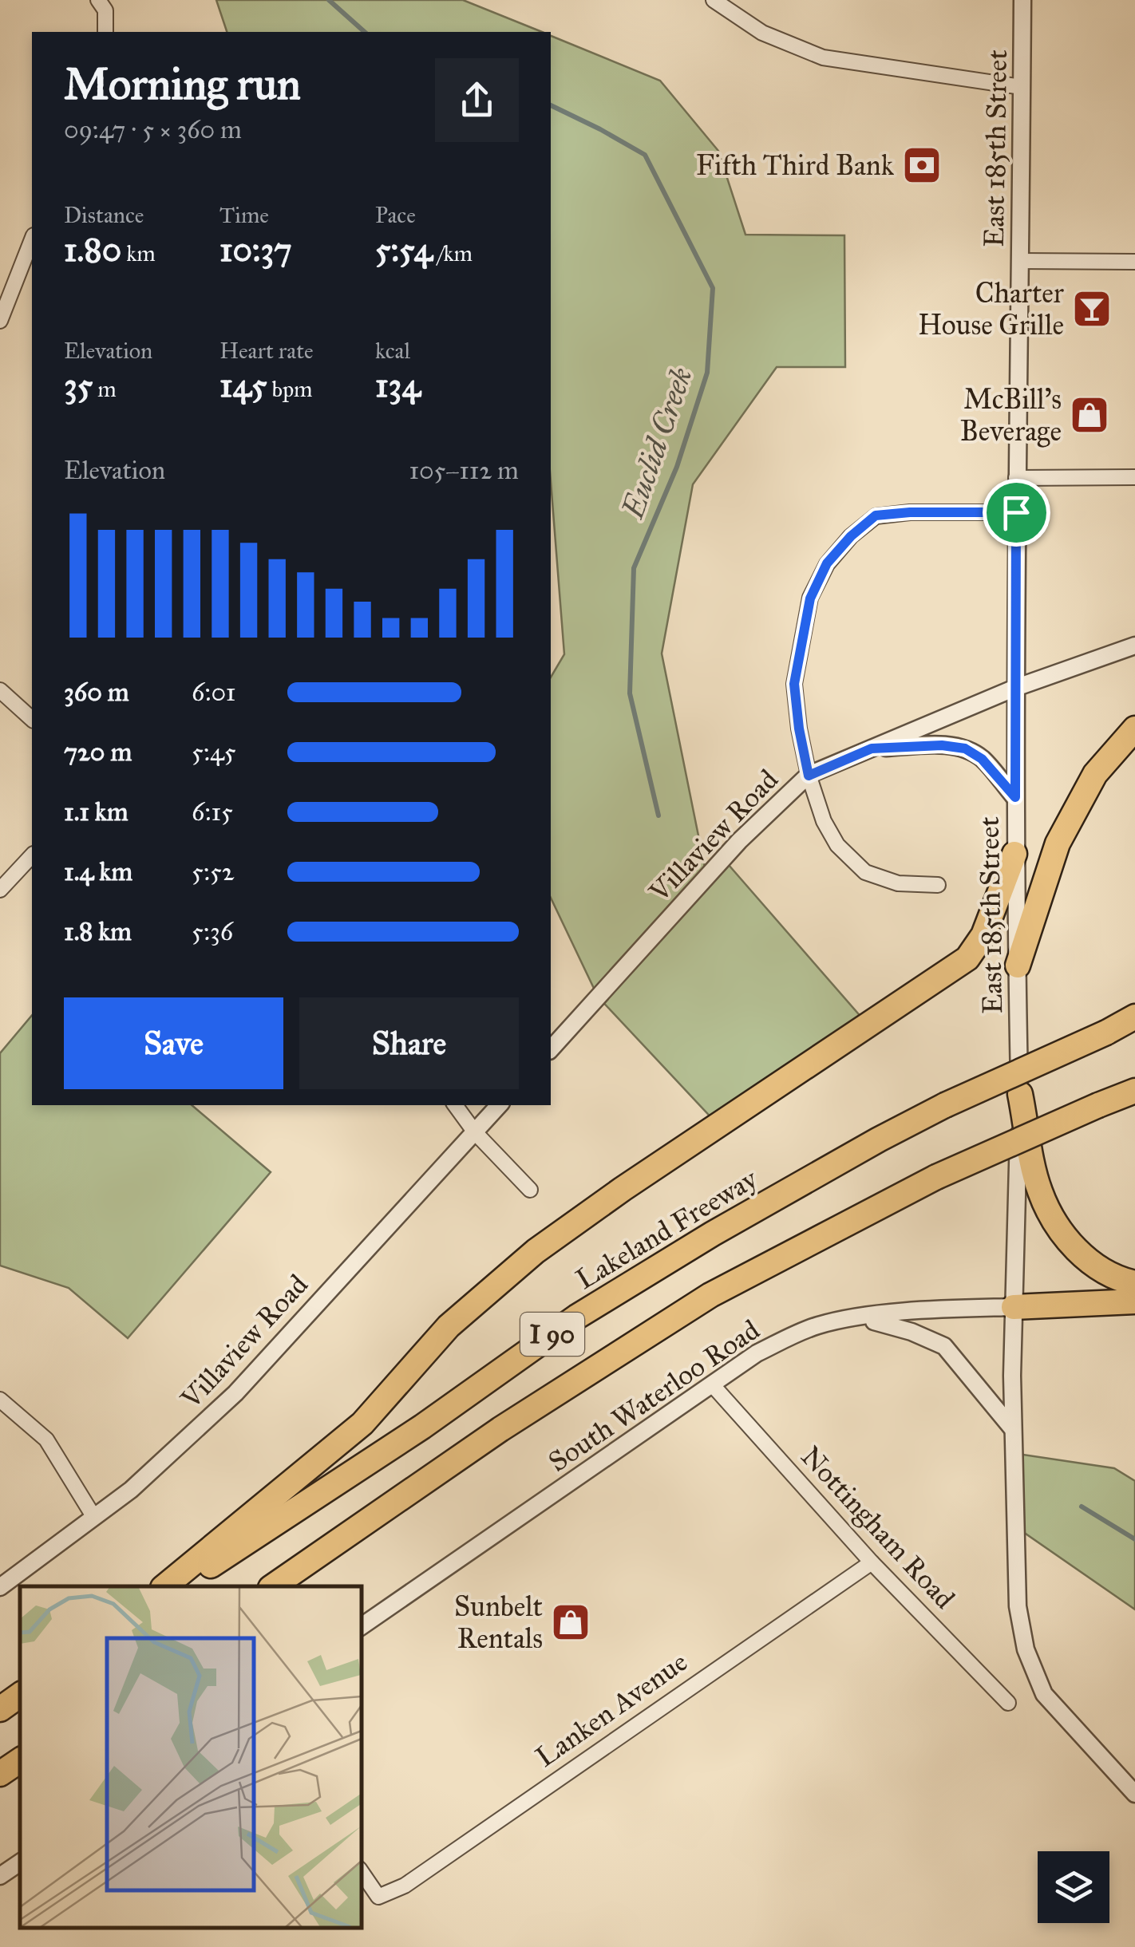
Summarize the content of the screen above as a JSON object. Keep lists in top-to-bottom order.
{
  "streets": {
    "highway": ["Lakeland Freeway", "I 90"],
    "street": [
      "East 185th Street",
      "Villaview Road",
      "South Waterloo Road",
      "Nottingham Road",
      "Lanken Avenue"
    ]
  },
  "crossings": [
    ["East 185th Street", "Villaview Road"],
    ["East 185th Street", "South Waterloo Road"],
    ["South Waterloo Road", "Nottingham Road"],
    ["Nottingham Road", "Lanken Avenue"]
  ],
  "water": ["Euclid Creek"],
  "places": {
    "bank": ["Fifth Third Bank"],
    "bar": ["Charter House Grille"],
    "shop": ["McBill's Beverage", "Sunbelt Rentals"]
  },
  "page": {
    "heading": ["Morning run", "09:47 · 5 × 360 m"],
    "stats": [
      ["Distance", "1.80 km"],
      ["Time", "10:37"],
      ["Pace", "5:54 /km"],
      ["Elevation", "35 m"],
      ["Heart rate", "145 bpm"],
      ["kcal", "134"]
    ],
    "chart": ["Elevation", "105–112 m"],
    "list": [
      {
        "name": "360 m",
        "note": "6:01"
      },
      {
        "name": "720 m",
        "note": "5:45"
      },
      {
        "name": "1.1 km",
        "note": "6:15"
      },
      {
        "name": "1.4 km",
        "note": "5:52"
      },
      {
        "name": "1.8 km",
        "note": "5:36"
      }
    ],
    "buttons": ["Save", "Share"]
  }
}
